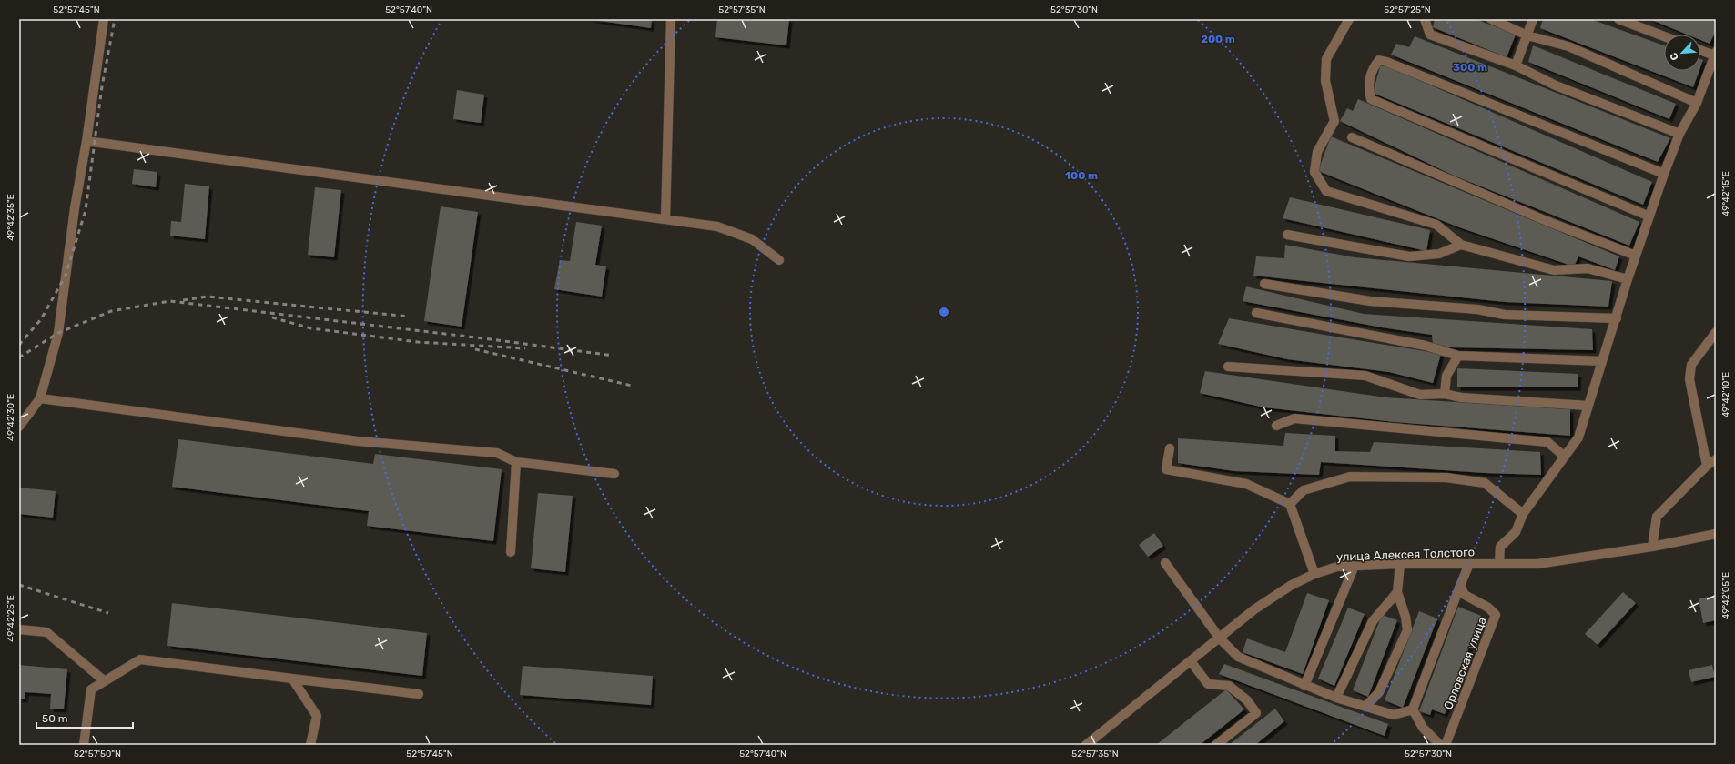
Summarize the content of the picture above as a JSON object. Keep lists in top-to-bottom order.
{
  "streets": {
    "street": ["улица Алексея Толстого", "Орловская улица"]
  },
  "scale_bar": "50 m",
  "north": "bottom left",
  "coordinates": [
    "52°57'45\"N",
    "52°57'40\"N",
    "52°57'35\"N",
    "52°57'30\"N",
    "52°57'25\"N",
    "49°42'15\"E",
    "49°42'35\"E",
    "49°42'10\"E",
    "49°42'30\"E",
    "49°42'05\"E",
    "49°42'25\"E",
    "52°57'50\"N"
  ],
  "rings": ["200 m", "300 m", "100 m"]
}
